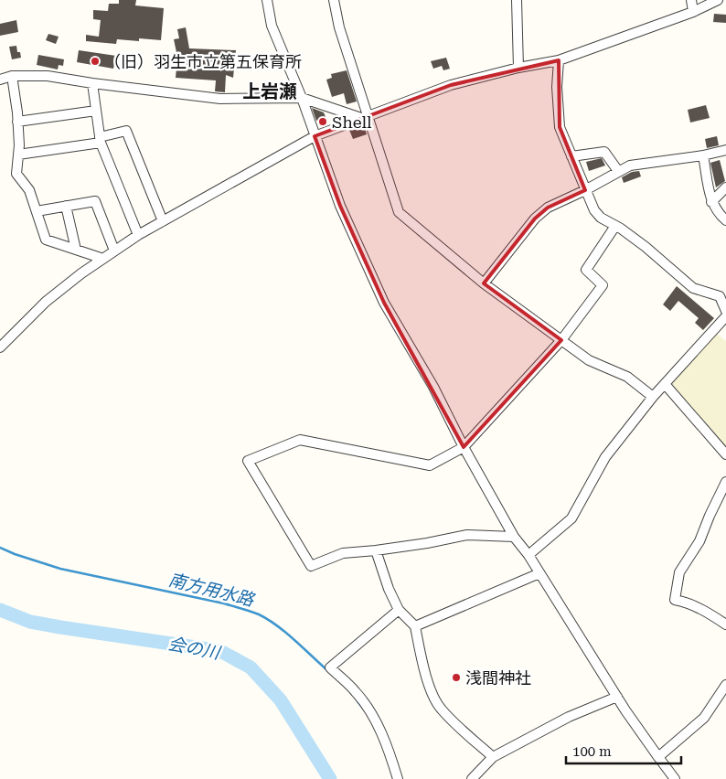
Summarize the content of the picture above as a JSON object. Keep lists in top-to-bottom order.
{
  "districts": ["上岩瀬"],
  "water": ["南方用水路", "会の川"],
  "places": ["（旧）羽生市立第五保育所", "Shell", "浅間神社"],
  "scale_bar": "100 m"
}
